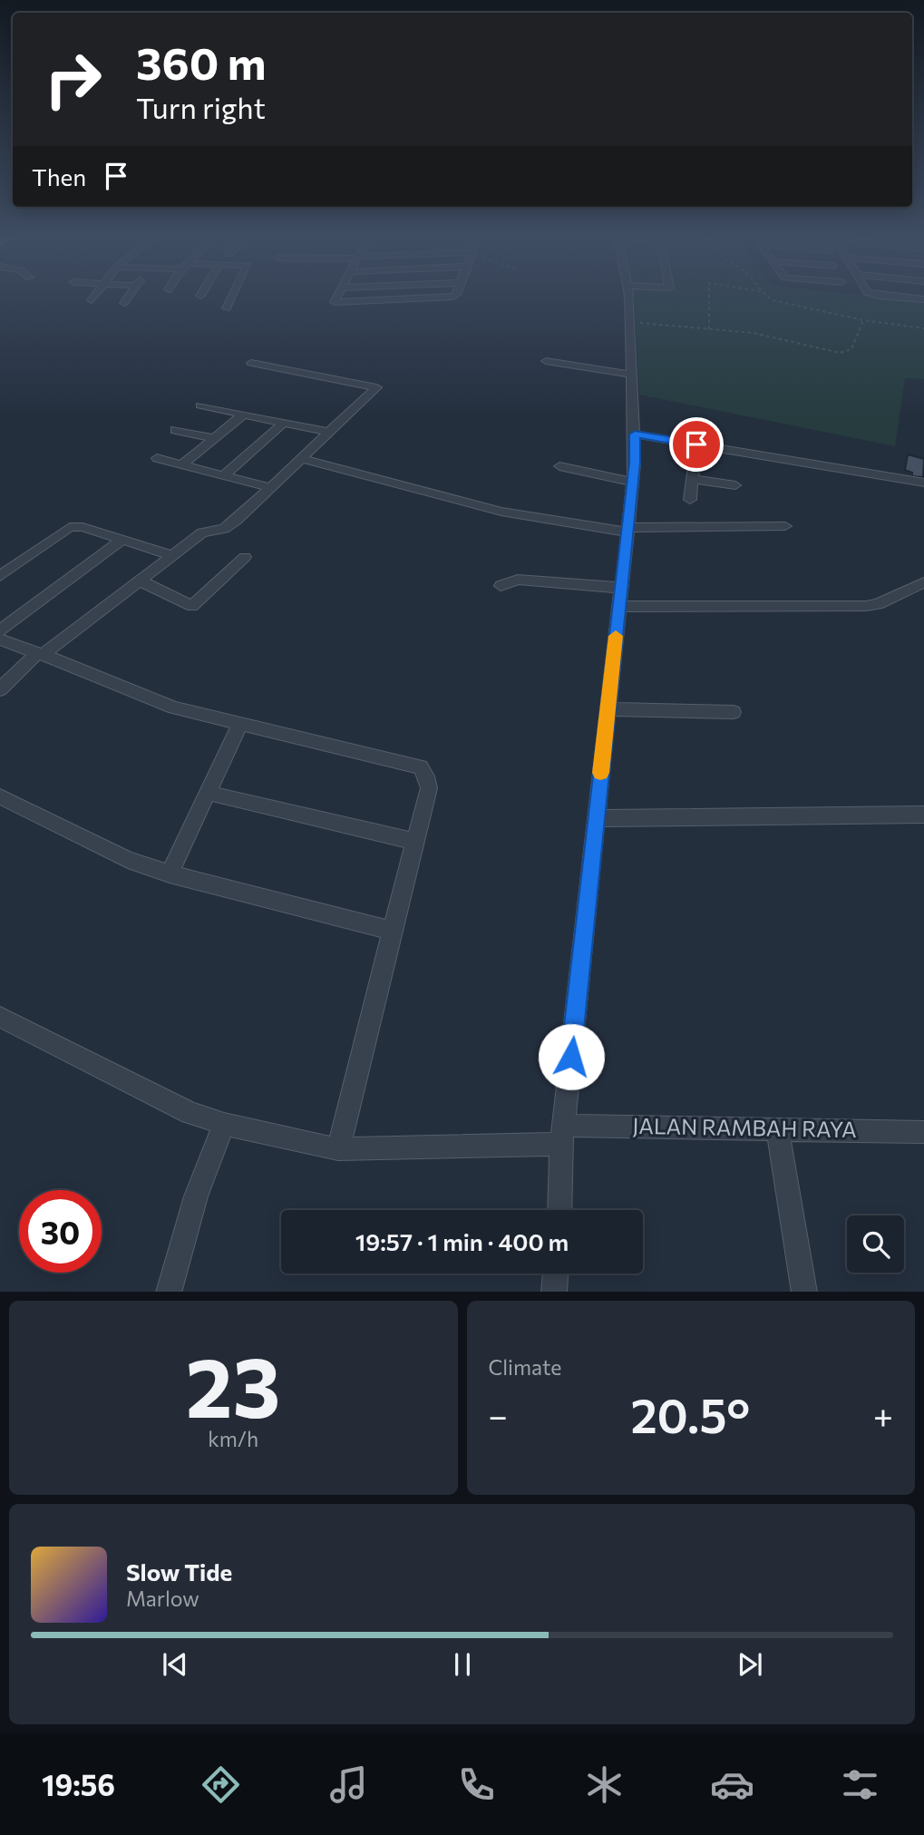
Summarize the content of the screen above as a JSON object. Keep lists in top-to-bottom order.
{
  "streets": {
    "street": ["JALAN RAMBAH RAYA"]
  },
  "page": {
    "turn": ["360 m", "Turn right"],
    "then": "Then",
    "limit": "30",
    "trip": "19:57 · 1 min · 400 m",
    "tile": [
      ["23", "km/h"],
      "Climate"
    ],
    "heat": ["−", "20.5°", "+"],
    "song": ["Slow Tide", "Marlow"],
    "tabs": "19:56"
  }
}
